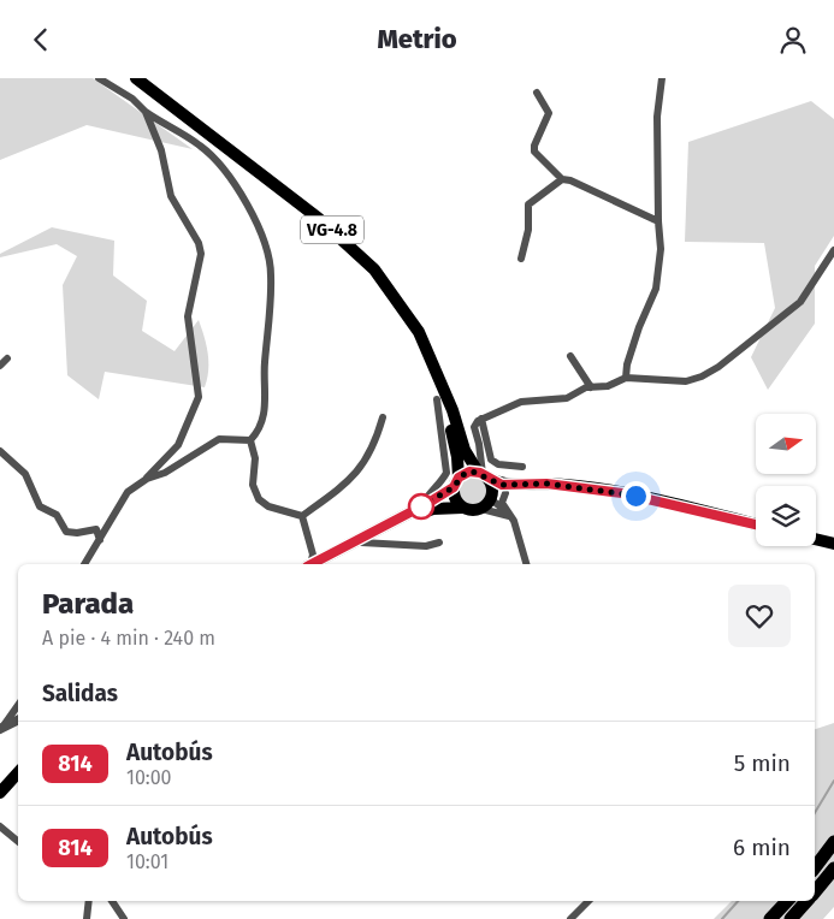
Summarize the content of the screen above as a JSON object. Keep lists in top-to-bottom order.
{
  "streets": {
    "main road": ["VG-4.8"]
  },
  "lines": ["bus line 814"],
  "north": "right",
  "page": {
    "header": "Metrio",
    "heading": [
      ["Parada", "A pie · 4 min · 240 m"],
      "Salidas"
    ],
    "list": [
      {
        "mark": "814",
        "name": "Autobús",
        "note": "10:00",
        "value": "5 min"
      },
      {
        "mark": "814",
        "name": "Autobús",
        "note": "10:01",
        "value": "6 min"
      }
    ]
  }
}
